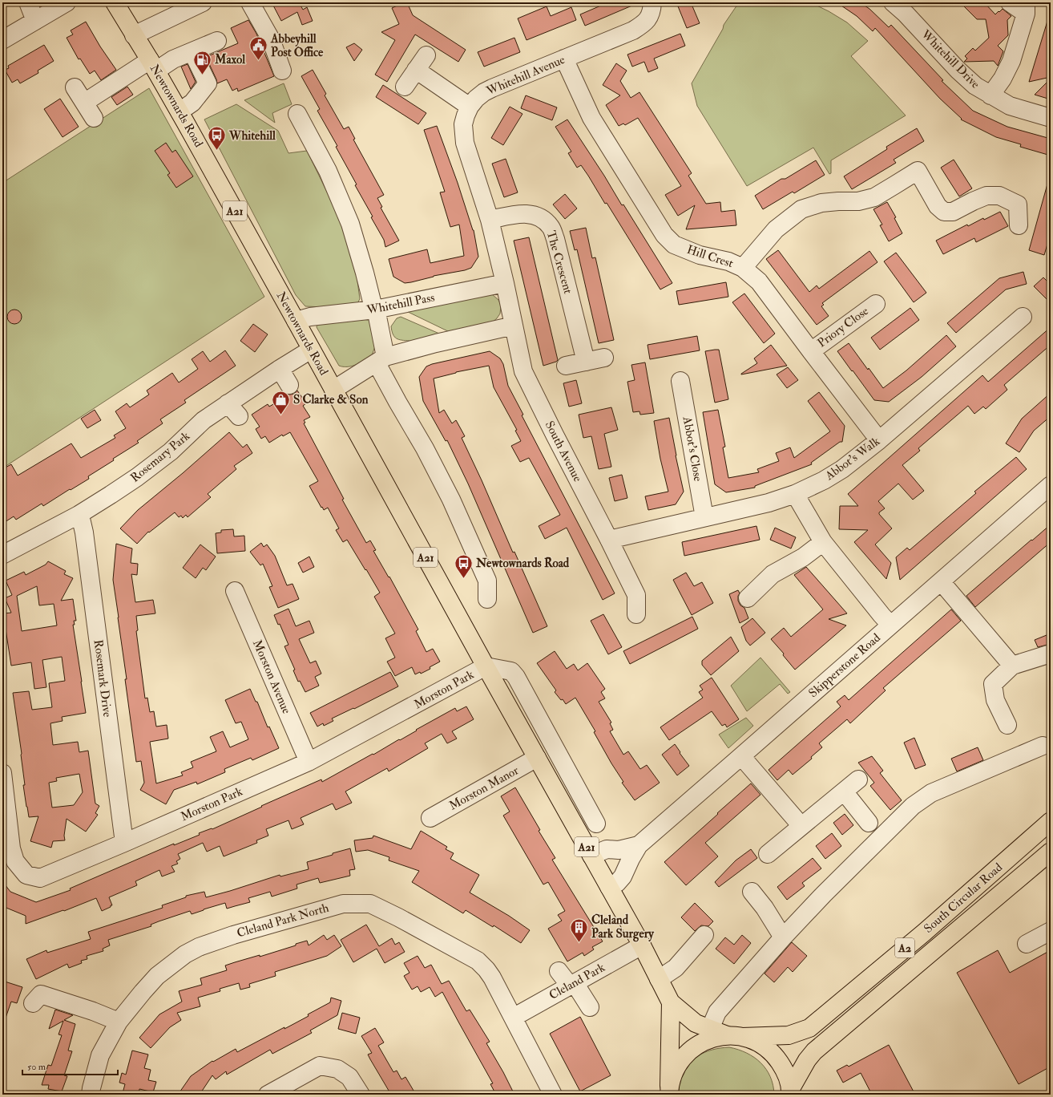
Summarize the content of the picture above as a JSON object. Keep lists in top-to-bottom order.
{
  "streets": {
    "main road": [
      "Newtownards Road",
      "A21",
      "South Circular Road",
      "A2"
    ],
    "street": [
      "Whitehill Drive",
      "Whitehill Avenue",
      "Hill Crest",
      "The Crescent",
      "Whitehill Pass",
      "Priory Close",
      "Abbot's Close",
      "South Avenue",
      "Rosemary Park",
      "Abbot's Walk",
      "Skipperstone Road",
      "Morston Avenue",
      "Rosemark Drive",
      "Morston Park",
      "Morston Manor",
      "Cleland Park North",
      "Cleland Park"
    ]
  },
  "crossings": [
    ["Whitehill Avenue", "Hill Crest"],
    ["Whitehill Avenue", "The Crescent"],
    ["Whitehill Avenue", "Whitehill Pass"],
    ["Whitehill Avenue", "South Avenue"],
    ["Newtownards Road", "Whitehill Pass"],
    ["Newtownards Road", "Rosemary Park"],
    ["Newtownards Road", "Skipperstone Road"],
    ["Newtownards Road", "Morston Park"],
    ["Newtownards Road", "Morston Manor"],
    ["Newtownards Road", "South Circular Road"],
    ["Newtownards Road", "A2"],
    ["Newtownards Road", "Cleland Park"],
    ["Hill Crest", "Priory Close"],
    ["Hill Crest", "Abbot's Walk"],
    ["Whitehill Pass", "South Avenue"],
    ["Abbot's Close", "Abbot's Walk"],
    ["South Avenue", "Abbot's Walk"],
    ["Rosemary Park", "Rosemark Drive"],
    ["Morston Avenue", "Morston Park"],
    ["Rosemark Drive", "Morston Park"],
    ["South Circular Road", "A2"],
    ["Cleland Park North", "Cleland Park"]
  ],
  "places": {
    "public building": ["Abbeyhill Post Office"],
    "fuel station": ["Maxol"],
    "bus stop": ["Whitehill", "Newtownards Road"],
    "shop": ["S Clarke & Son"],
    "building": ["Cleland Park Surgery"]
  },
  "scale_bar": "50 m"
}
